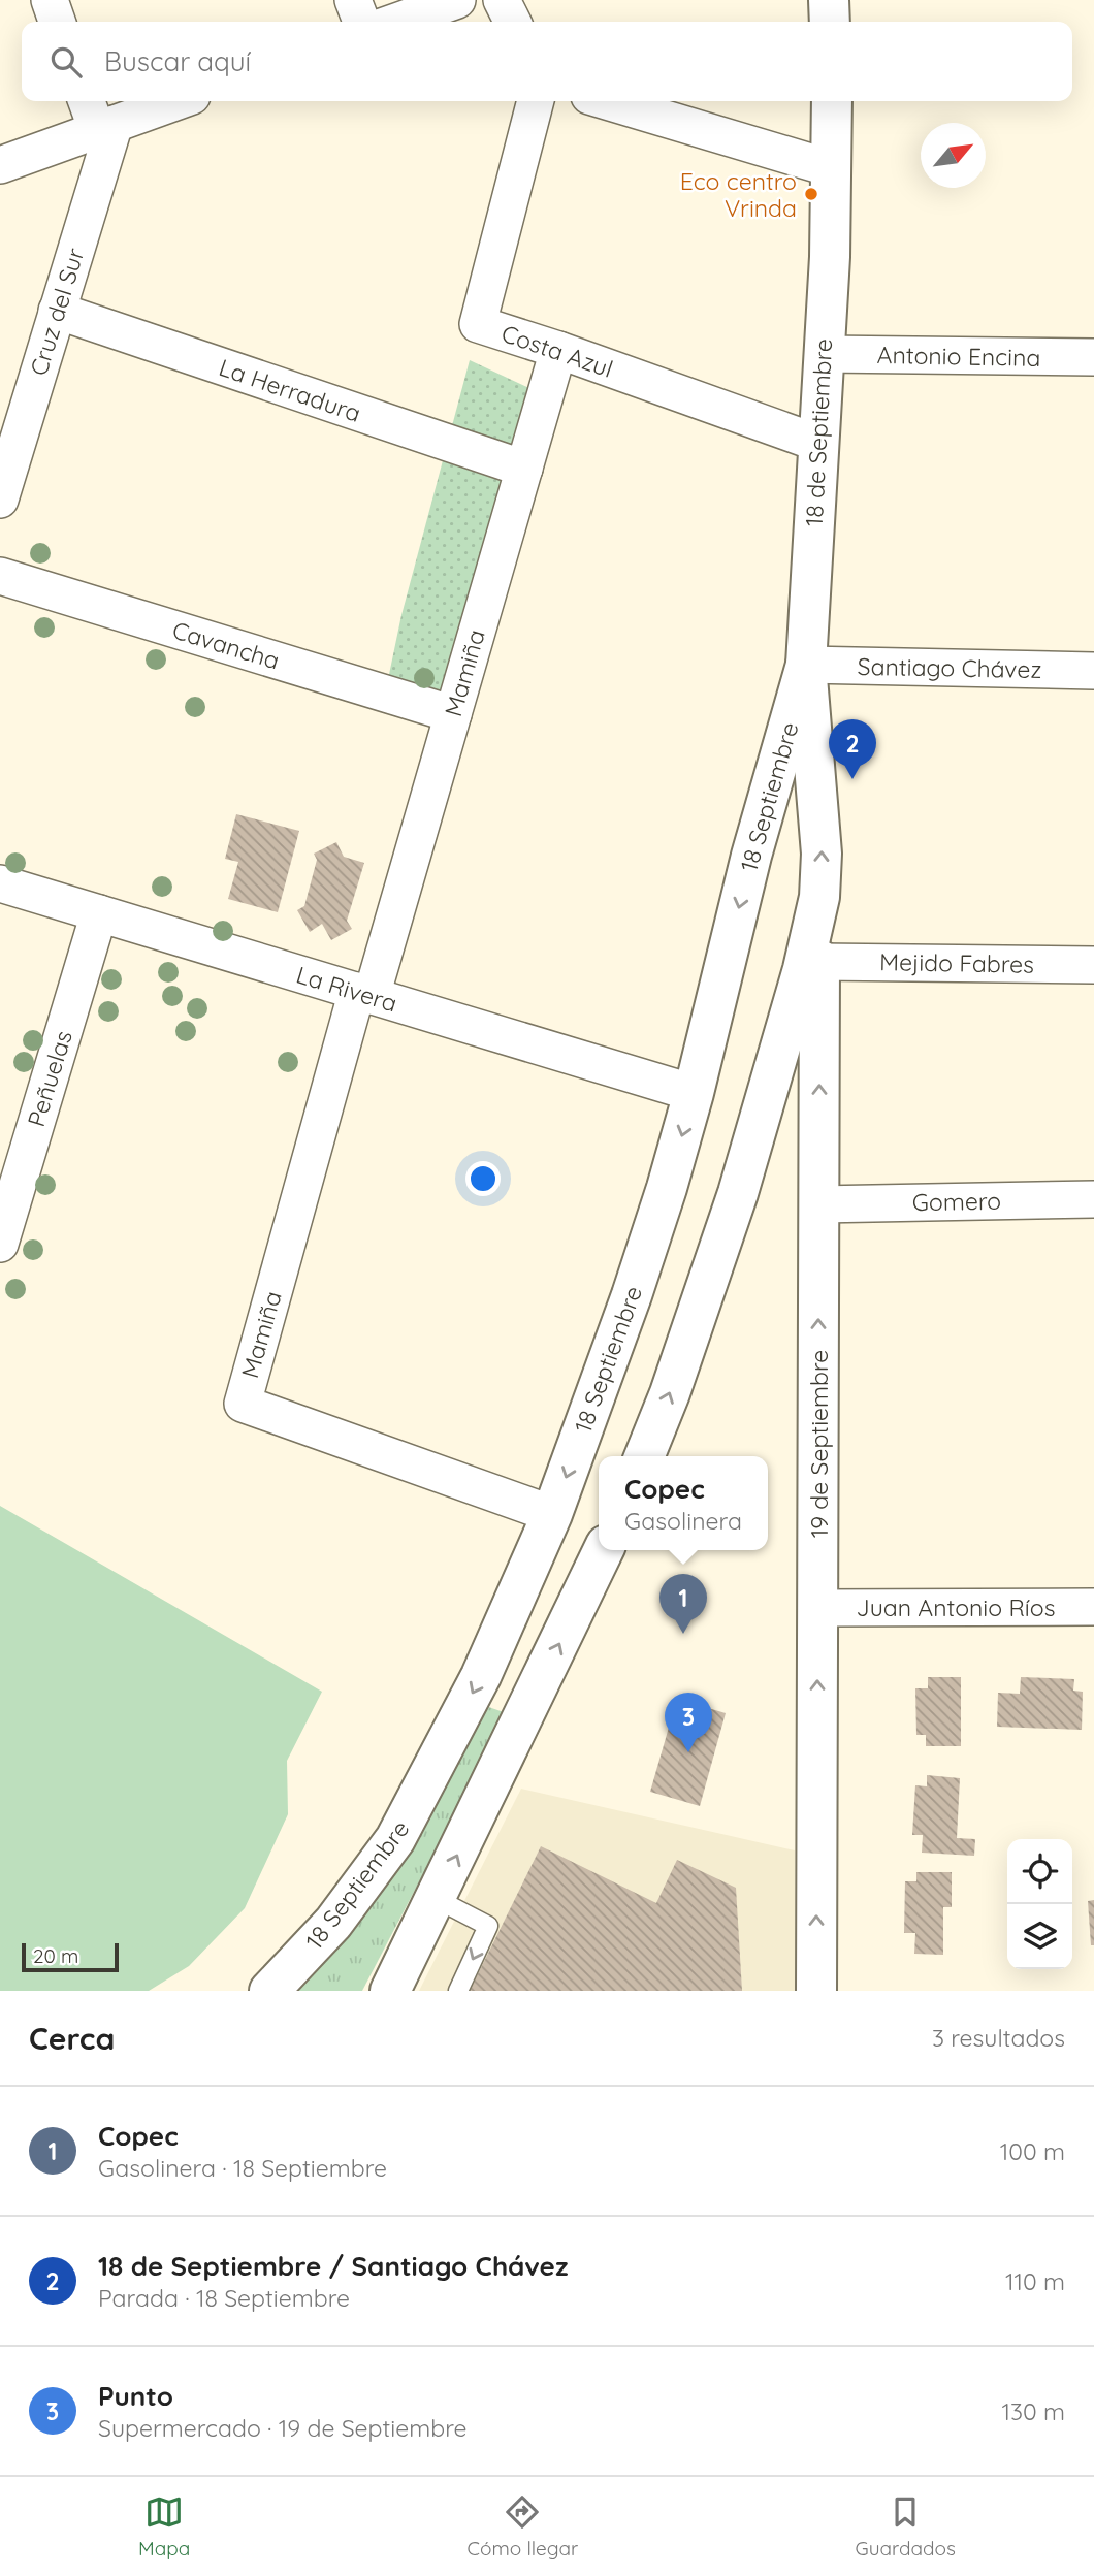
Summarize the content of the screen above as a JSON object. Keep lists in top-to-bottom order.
{
  "streets": {
    "main road": ["18 de Septiembre", "18 Septiembre", "19 de Septiembre"],
    "street": [
      "Cruz del Sur",
      "Costa Azul",
      "Antonio Encina",
      "La Herradura",
      "Cavancha",
      "Santiago Chávez",
      "Mamiña",
      "Mejido Fabres",
      "La Rivera",
      "Peñuelas",
      "Gomero",
      "Juan Antonio Ríos"
    ]
  },
  "crossings": [
    ["Cruz del Sur", "La Herradura"],
    ["Costa Azul", "18 de Septiembre"],
    ["Costa Azul", "Mamiña"],
    ["Antonio Encina", "18 de Septiembre"],
    ["La Herradura", "Mamiña"],
    ["18 de Septiembre", "Santiago Chávez"],
    ["18 de Septiembre", "18 Septiembre"],
    ["Cavancha", "Mamiña"],
    ["Santiago Chávez", "18 Septiembre"],
    ["Mamiña", "18 Septiembre"],
    ["Mamiña", "La Rivera"],
    ["18 Septiembre", "La Rivera"],
    ["18 Septiembre", "19 de Septiembre"],
    ["Mejido Fabres", "19 de Septiembre"],
    ["La Rivera", "Peñuelas"],
    ["Gomero", "19 de Septiembre"],
    ["19 de Septiembre", "Juan Antonio Ríos"]
  ],
  "places": ["Eco centro Vrinda"],
  "scale_bar": "20 m",
  "north": "top right",
  "page": {
    "search": "Buscar aquí",
    "pins": ["2", "1", "3"],
    "popup": ["Copec", "Gasolinera"],
    "scale": "20 m",
    "heading": ["Cerca", "3 resultados"],
    "list": [
      {
        "mark": "1",
        "name": "Copec",
        "note": "Gasolinera · 18 Septiembre",
        "value": "100 m"
      },
      {
        "mark": "2",
        "name": "18 de Septiembre / Santiago Chávez",
        "note": "Parada · 18 Septiembre",
        "value": "110 m"
      },
      {
        "mark": "3",
        "name": "Punto",
        "note": "Supermercado · 19 de Septiembre",
        "value": "130 m"
      }
    ],
    "nav": ["Mapa", "Cómo llegar", "Guardados"]
  }
}
